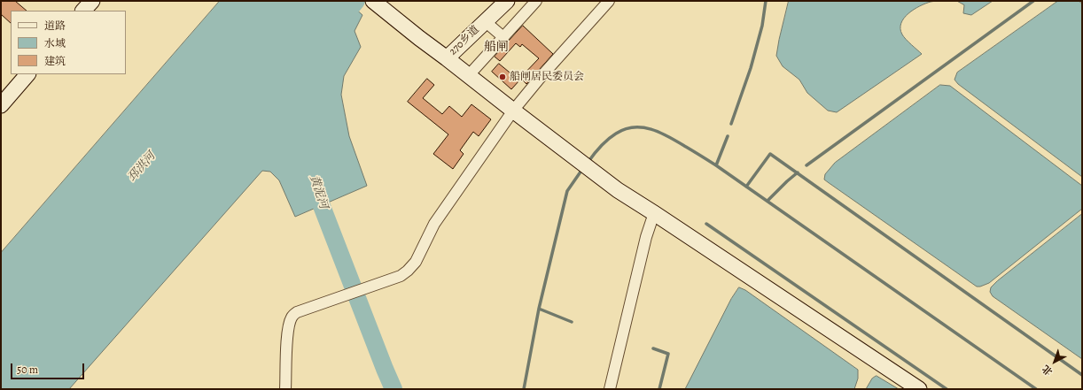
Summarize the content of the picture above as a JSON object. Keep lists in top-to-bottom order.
{
  "streets": {
    "street": ["270乡道"]
  },
  "districts": ["船闸"],
  "water": ["邳洪河", "黄泥河"],
  "places": ["船闸居民委员会"],
  "legend": ["道路", "水域", "建筑"],
  "scale_bar": "50 m",
  "north": "bottom left"
}
